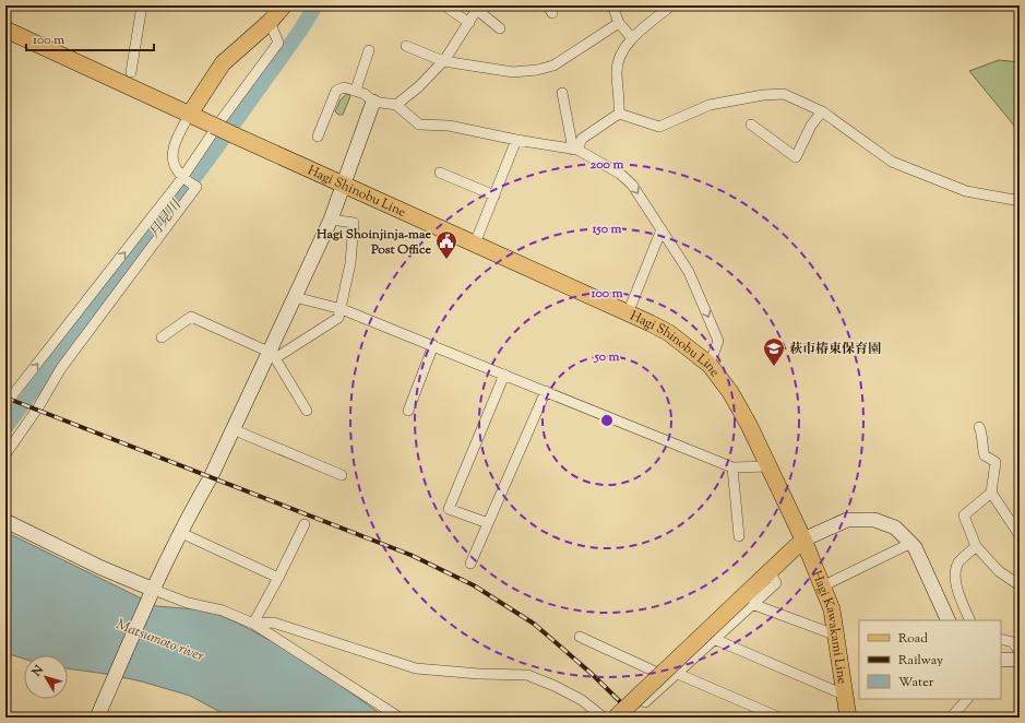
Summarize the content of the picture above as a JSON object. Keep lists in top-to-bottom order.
{
  "streets": {
    "main road": ["Hagi Shinobu Line", "Hagi Kawakami Line"]
  },
  "crossings": [
    ["Hagi Shinobu Line", "Hagi Kawakami Line"]
  ],
  "water": ["月見川", "Matsumoto river"],
  "places": {
    "public building": ["Hagi Shoinjinja-mae Post Office"],
    "school or university": ["萩市椿東保育園"]
  },
  "legend": ["Road", "Railway", "Water"],
  "scale_bar": "100 m",
  "north": "top left",
  "rings": [
    "200 m",
    "150 m",
    "100 m",
    "50 m"
  ]
}
